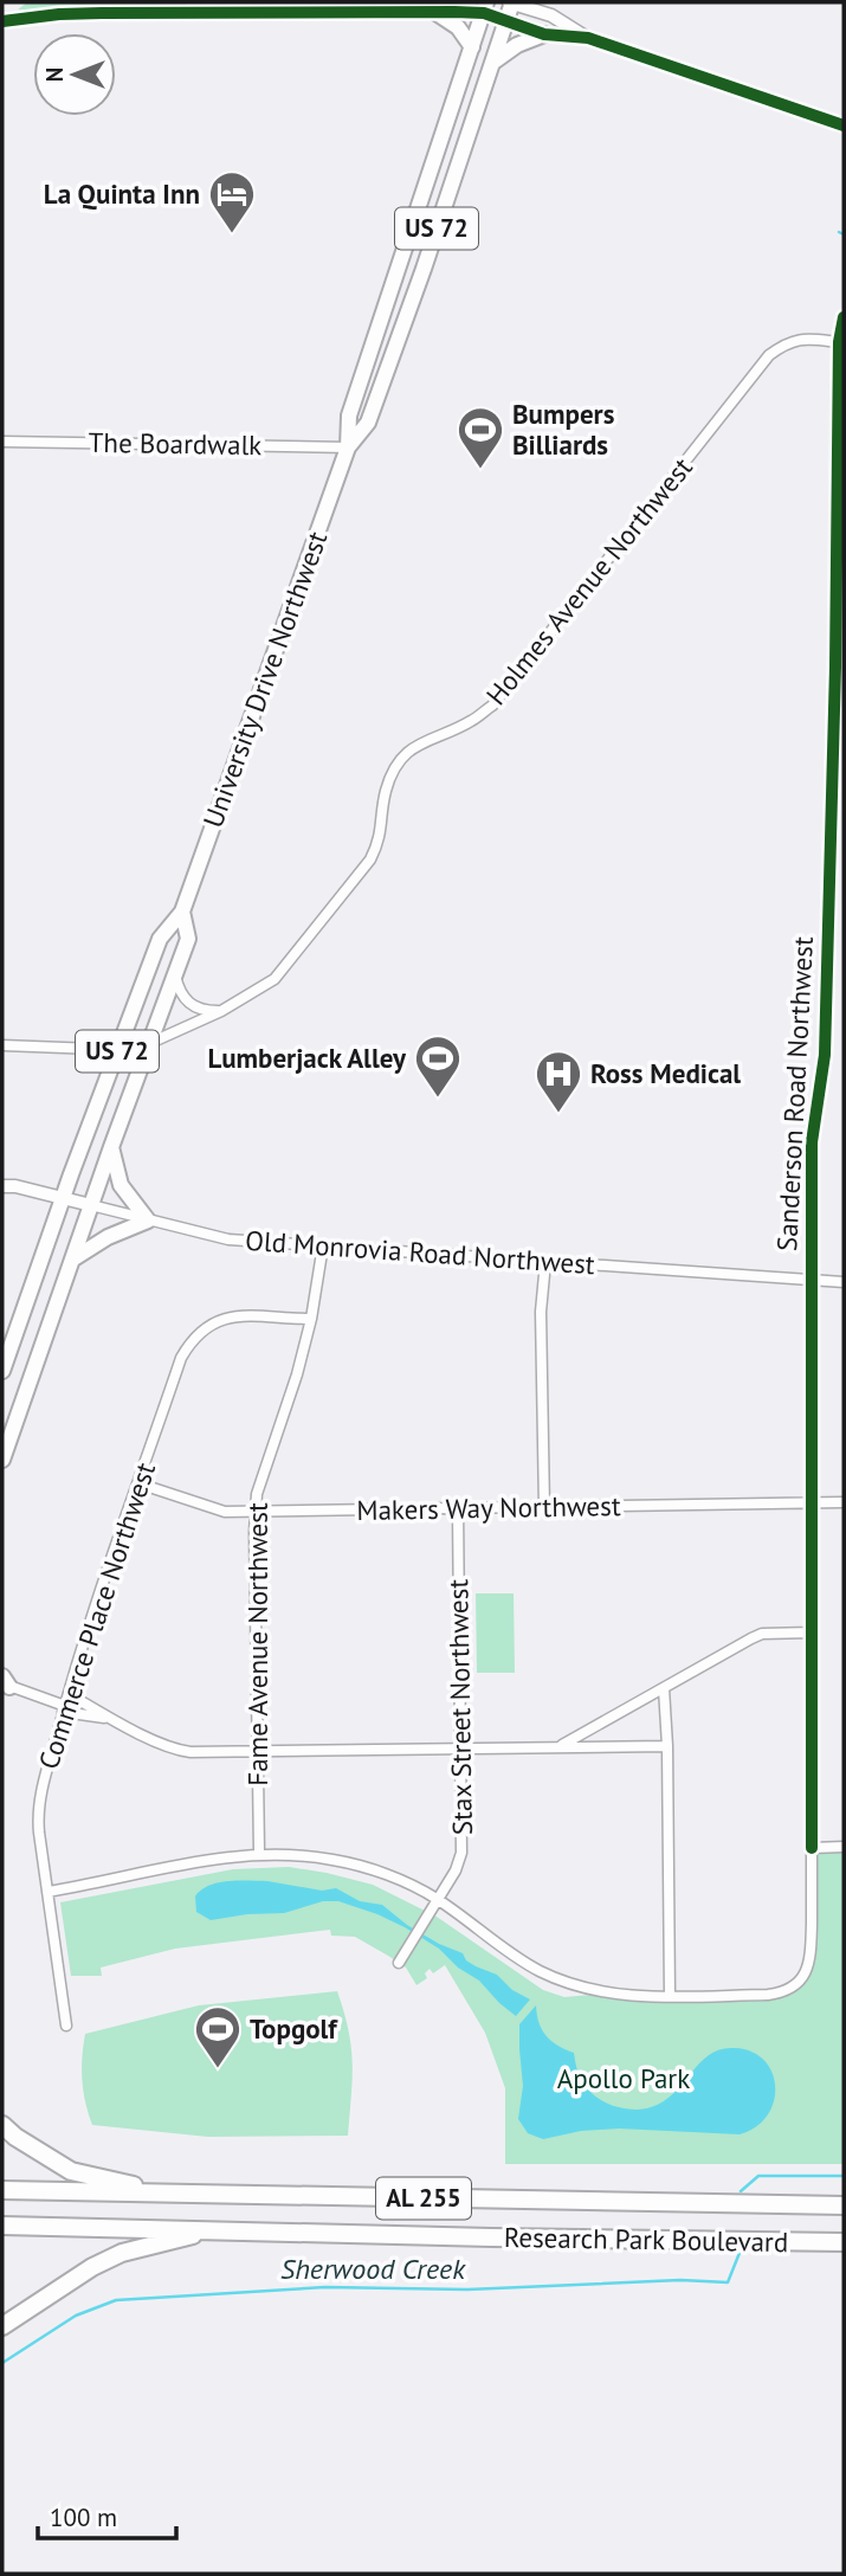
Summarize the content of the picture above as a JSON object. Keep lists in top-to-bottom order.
{
  "streets": {
    "highway": [
      "US 72",
      "University Drive Northwest",
      "AL 255",
      "Research Park Boulevard"
    ],
    "street": [
      "The Boardwalk",
      "Holmes Avenue Northwest",
      "Sanderson Road Northwest",
      "Old Monrovia Road Northwest",
      "Makers Way Northwest",
      "Commerce Place Northwest",
      "Fame Avenue Northwest",
      "Stax Street Northwest"
    ]
  },
  "crossings": [
    ["The Boardwalk", "University Drive Northwest"],
    ["Holmes Avenue Northwest", "University Drive Northwest"],
    ["Holmes Avenue Northwest", "Sanderson Road Northwest"],
    ["University Drive Northwest", "Old Monrovia Road Northwest"],
    ["Sanderson Road Northwest", "Old Monrovia Road Northwest"],
    ["Sanderson Road Northwest", "Makers Way Northwest"],
    ["Sanderson Road Northwest", "Commerce Place Northwest"],
    ["Sanderson Road Northwest", "Fame Avenue Northwest"],
    ["Sanderson Road Northwest", "Stax Street Northwest"],
    ["Old Monrovia Road Northwest", "Fame Avenue Northwest"],
    ["Makers Way Northwest", "Commerce Place Northwest"],
    ["Makers Way Northwest", "Fame Avenue Northwest"],
    ["Makers Way Northwest", "Stax Street Northwest"],
    ["Commerce Place Northwest", "Fame Avenue Northwest"]
  ],
  "water": ["Sherwood Creek"],
  "parks": ["Apollo Park"],
  "places": {
    "hotel": ["La Quinta Inn"],
    "sports": ["Bumpers Billiards", "Lumberjack Alley", "Topgolf"],
    "hospital": ["Ross Medical"]
  },
  "scale_bar": "100 m",
  "north": "left"
}
